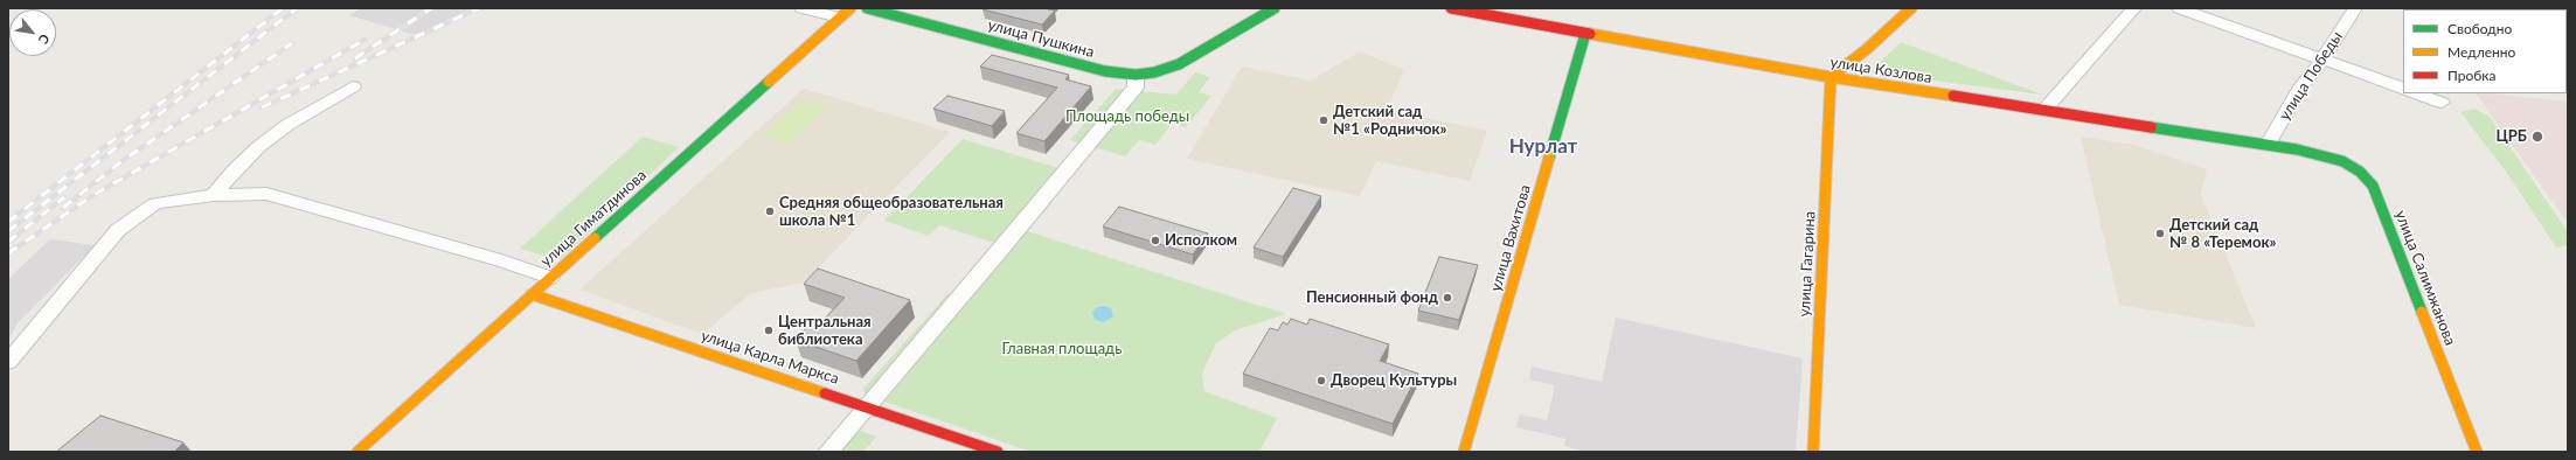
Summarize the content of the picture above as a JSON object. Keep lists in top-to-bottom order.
{
  "streets": {
    "street": [
      "улица Пушкина",
      "улица Козлова",
      "улица Победы",
      "улица Гиматдинова",
      "улица Вахитова",
      "улица Гагарина",
      "улица Салимжанова",
      "улица Карла Маркса"
    ]
  },
  "crossings": [
    ["улица Козлова", "улица Победы"],
    ["улица Козлова", "улица Вахитова"],
    ["улица Козлова", "улица Гагарина"],
    ["улица Козлова", "улица Салимжанова"],
    ["улица Гиматдинова", "улица Карла Маркса"]
  ],
  "districts": ["Нурлат"],
  "parks": ["Площадь победы", "Главная площадь"],
  "places": [
    "Детский сад №1 «Родничок»",
    "ЦРБ",
    "Средняя общеобразовательная школа №1",
    "Детский сад № 8 «Теремок»",
    "Исполком",
    "Пенсионный фонд",
    "Центральная библиотека",
    "Дворец Культуры"
  ],
  "legend": ["Свободно", "Медленно", "Пробка"],
  "north": "bottom right"
}
